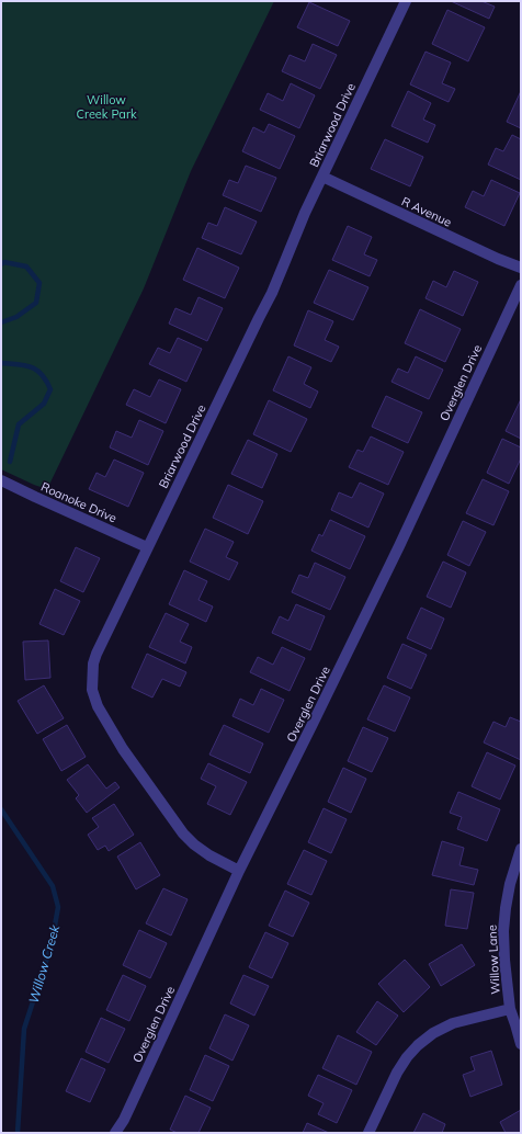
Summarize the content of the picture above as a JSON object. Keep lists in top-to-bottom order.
{
  "streets": {
    "street": [
      "Briarwood Drive",
      "R Avenue",
      "Overglen Drive",
      "Roanoke Drive",
      "Willow Lane"
    ]
  },
  "crossings": [
    ["Briarwood Drive", "R Avenue"],
    ["Briarwood Drive", "Overglen Drive"],
    ["Briarwood Drive", "Roanoke Drive"]
  ],
  "water": ["Willow Creek"],
  "parks": ["Willow Creek Park"]
}
